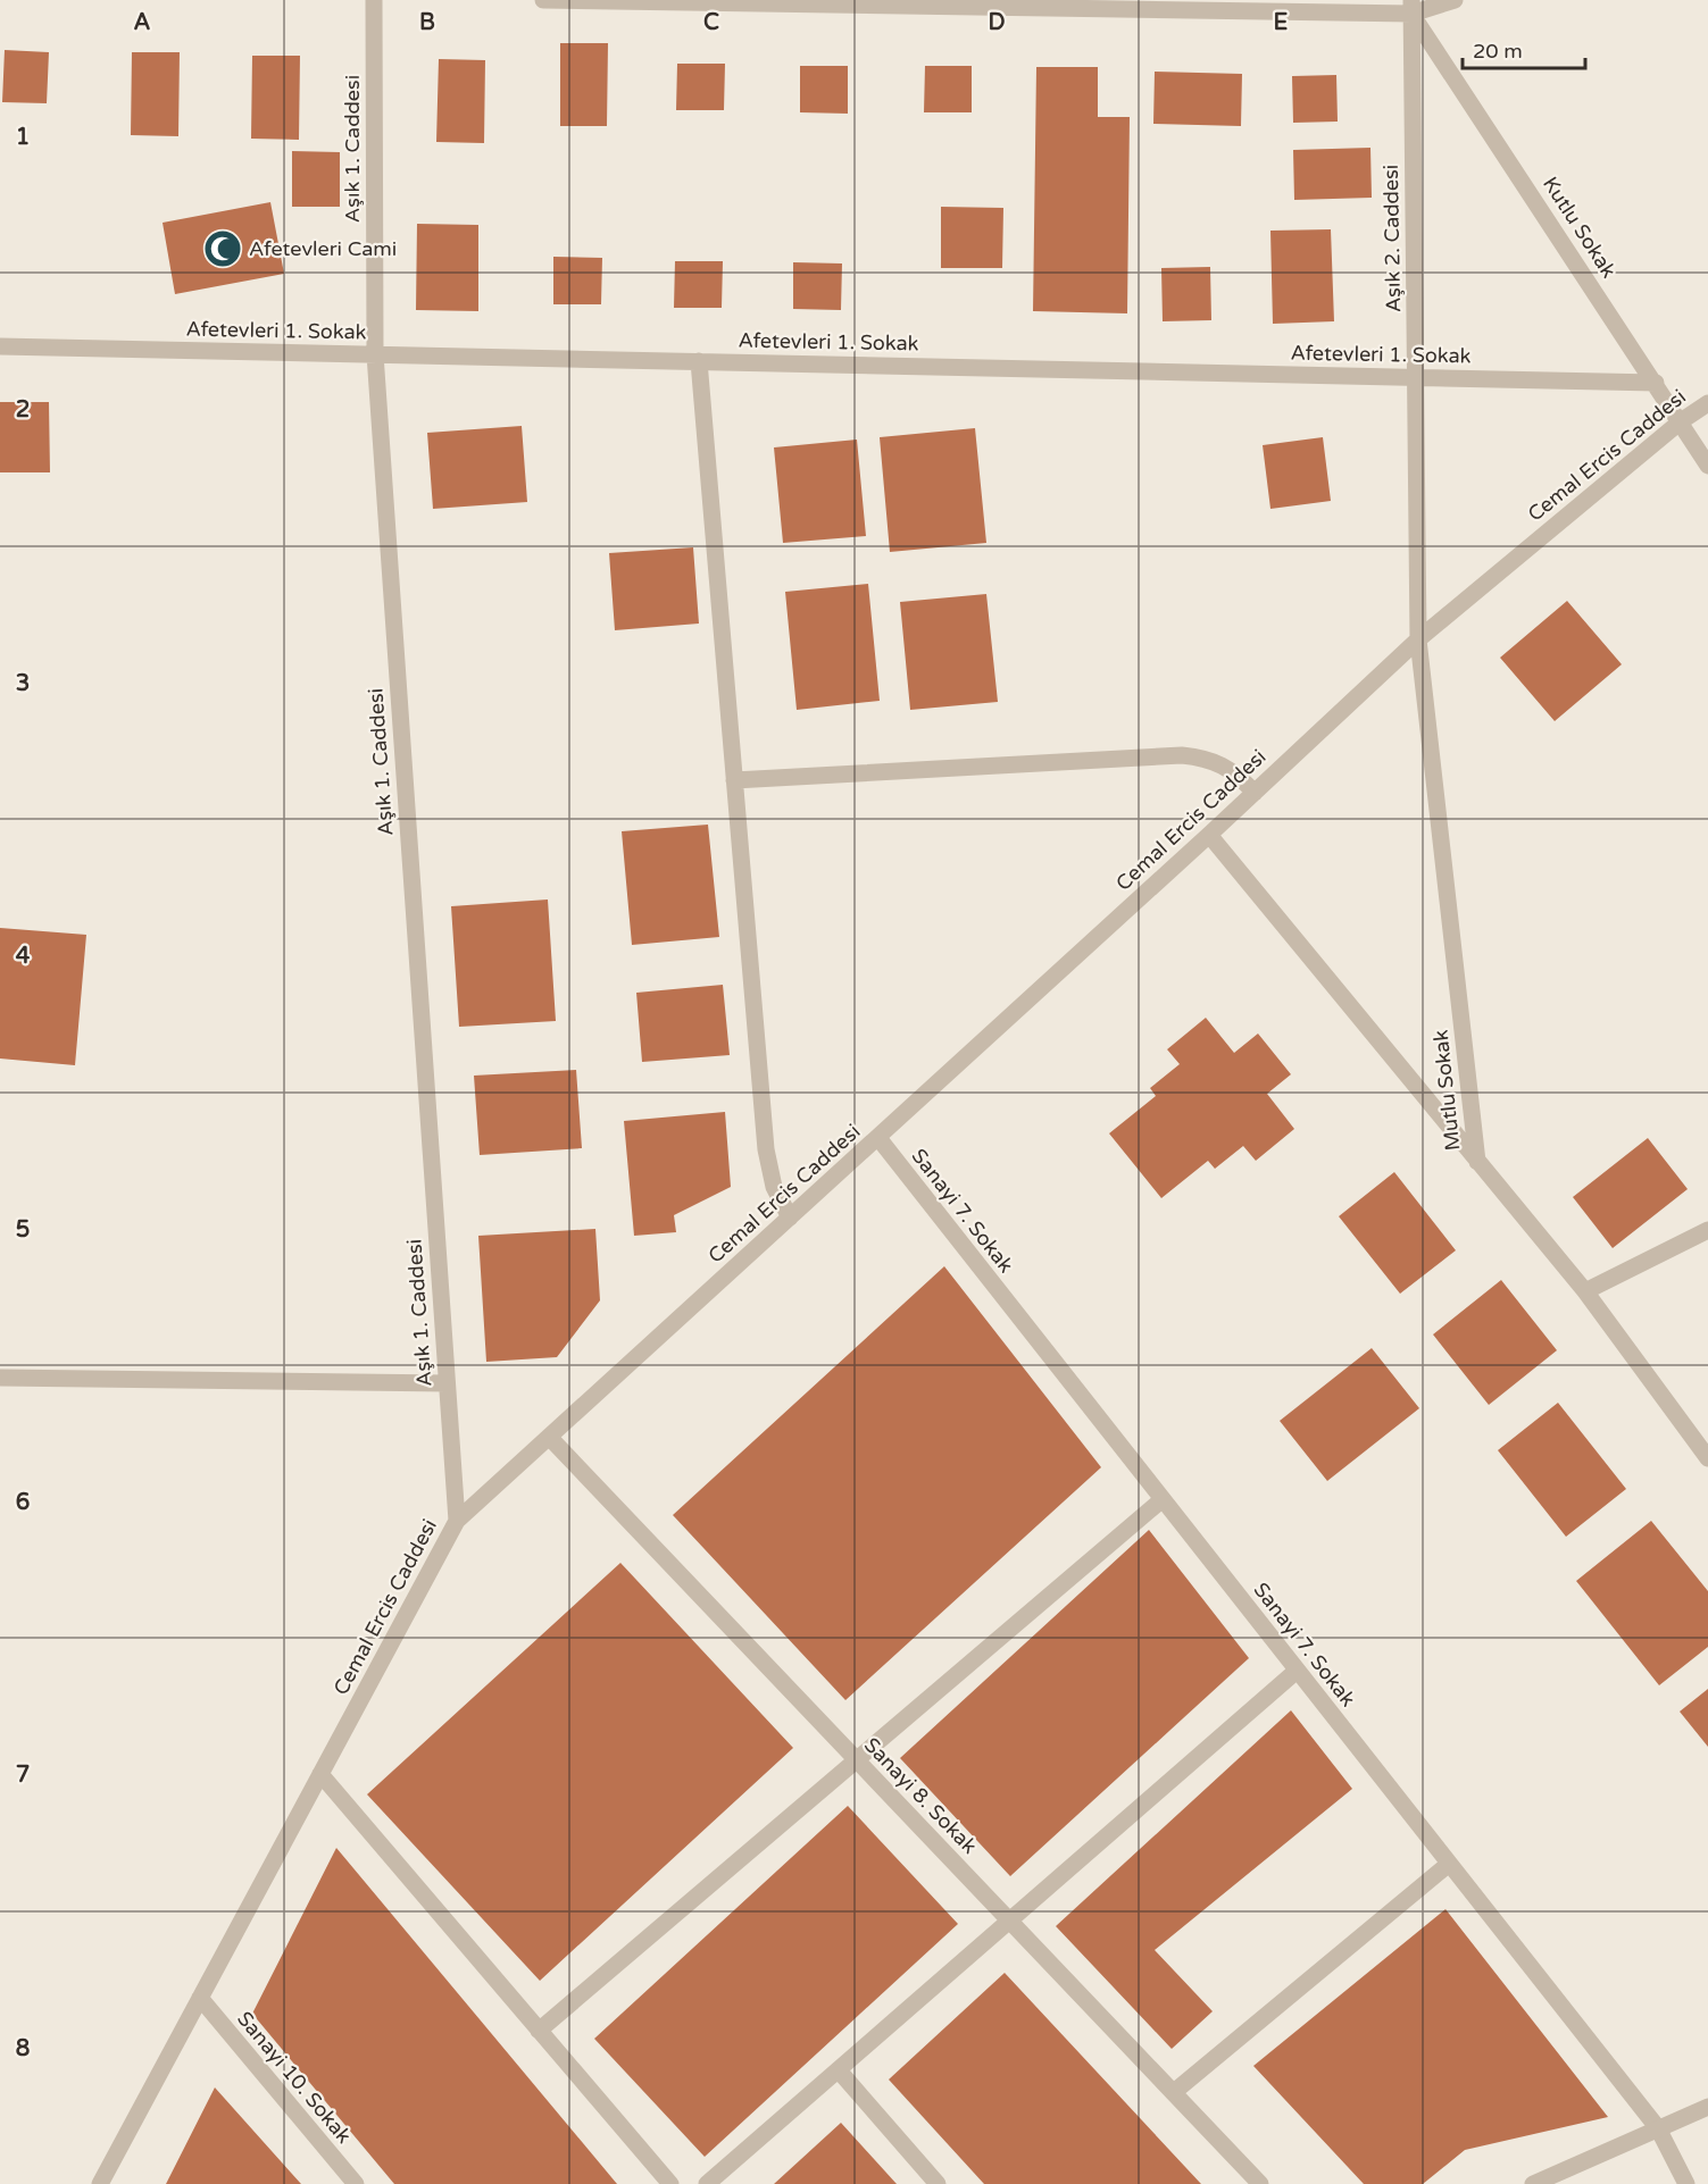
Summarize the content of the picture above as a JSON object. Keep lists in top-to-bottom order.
{
  "streets": {
    "street": [
      "Aşık 1. Caddesi",
      "Kutlu Sokak",
      "Aşık 2. Caddesi",
      "Afetevleri 1. Sokak",
      "Cemal Ercis Caddesi",
      "Mutlu Sokak",
      "Sanayi 7. Sokak",
      "Sanayi 8. Sokak",
      "Sanayi 10. Sokak"
    ]
  },
  "crossings": [
    ["Aşık 1. Caddesi", "Afetevleri 1. Sokak"],
    ["Aşık 1. Caddesi", "Cemal Ercis Caddesi"],
    ["Kutlu Sokak", "Aşık 2. Caddesi"],
    ["Kutlu Sokak", "Afetevleri 1. Sokak"],
    ["Kutlu Sokak", "Cemal Ercis Caddesi"],
    ["Aşık 2. Caddesi", "Afetevleri 1. Sokak"],
    ["Aşık 2. Caddesi", "Cemal Ercis Caddesi"],
    ["Aşık 2. Caddesi", "Mutlu Sokak"],
    ["Cemal Ercis Caddesi", "Mutlu Sokak"],
    ["Cemal Ercis Caddesi", "Sanayi 7. Sokak"],
    ["Cemal Ercis Caddesi", "Sanayi 8. Sokak"],
    ["Cemal Ercis Caddesi", "Sanayi 10. Sokak"]
  ],
  "places": {
    "mosque": ["Afetevleri Cami"]
  },
  "scale_bar": "20 m",
  "grid": {
    "columns": [
      "A",
      "B",
      "C",
      "D",
      "E"
    ],
    "rows": [
      "1",
      "2",
      "3",
      "4",
      "5",
      "6",
      "7",
      "8"
    ]
  }
}
